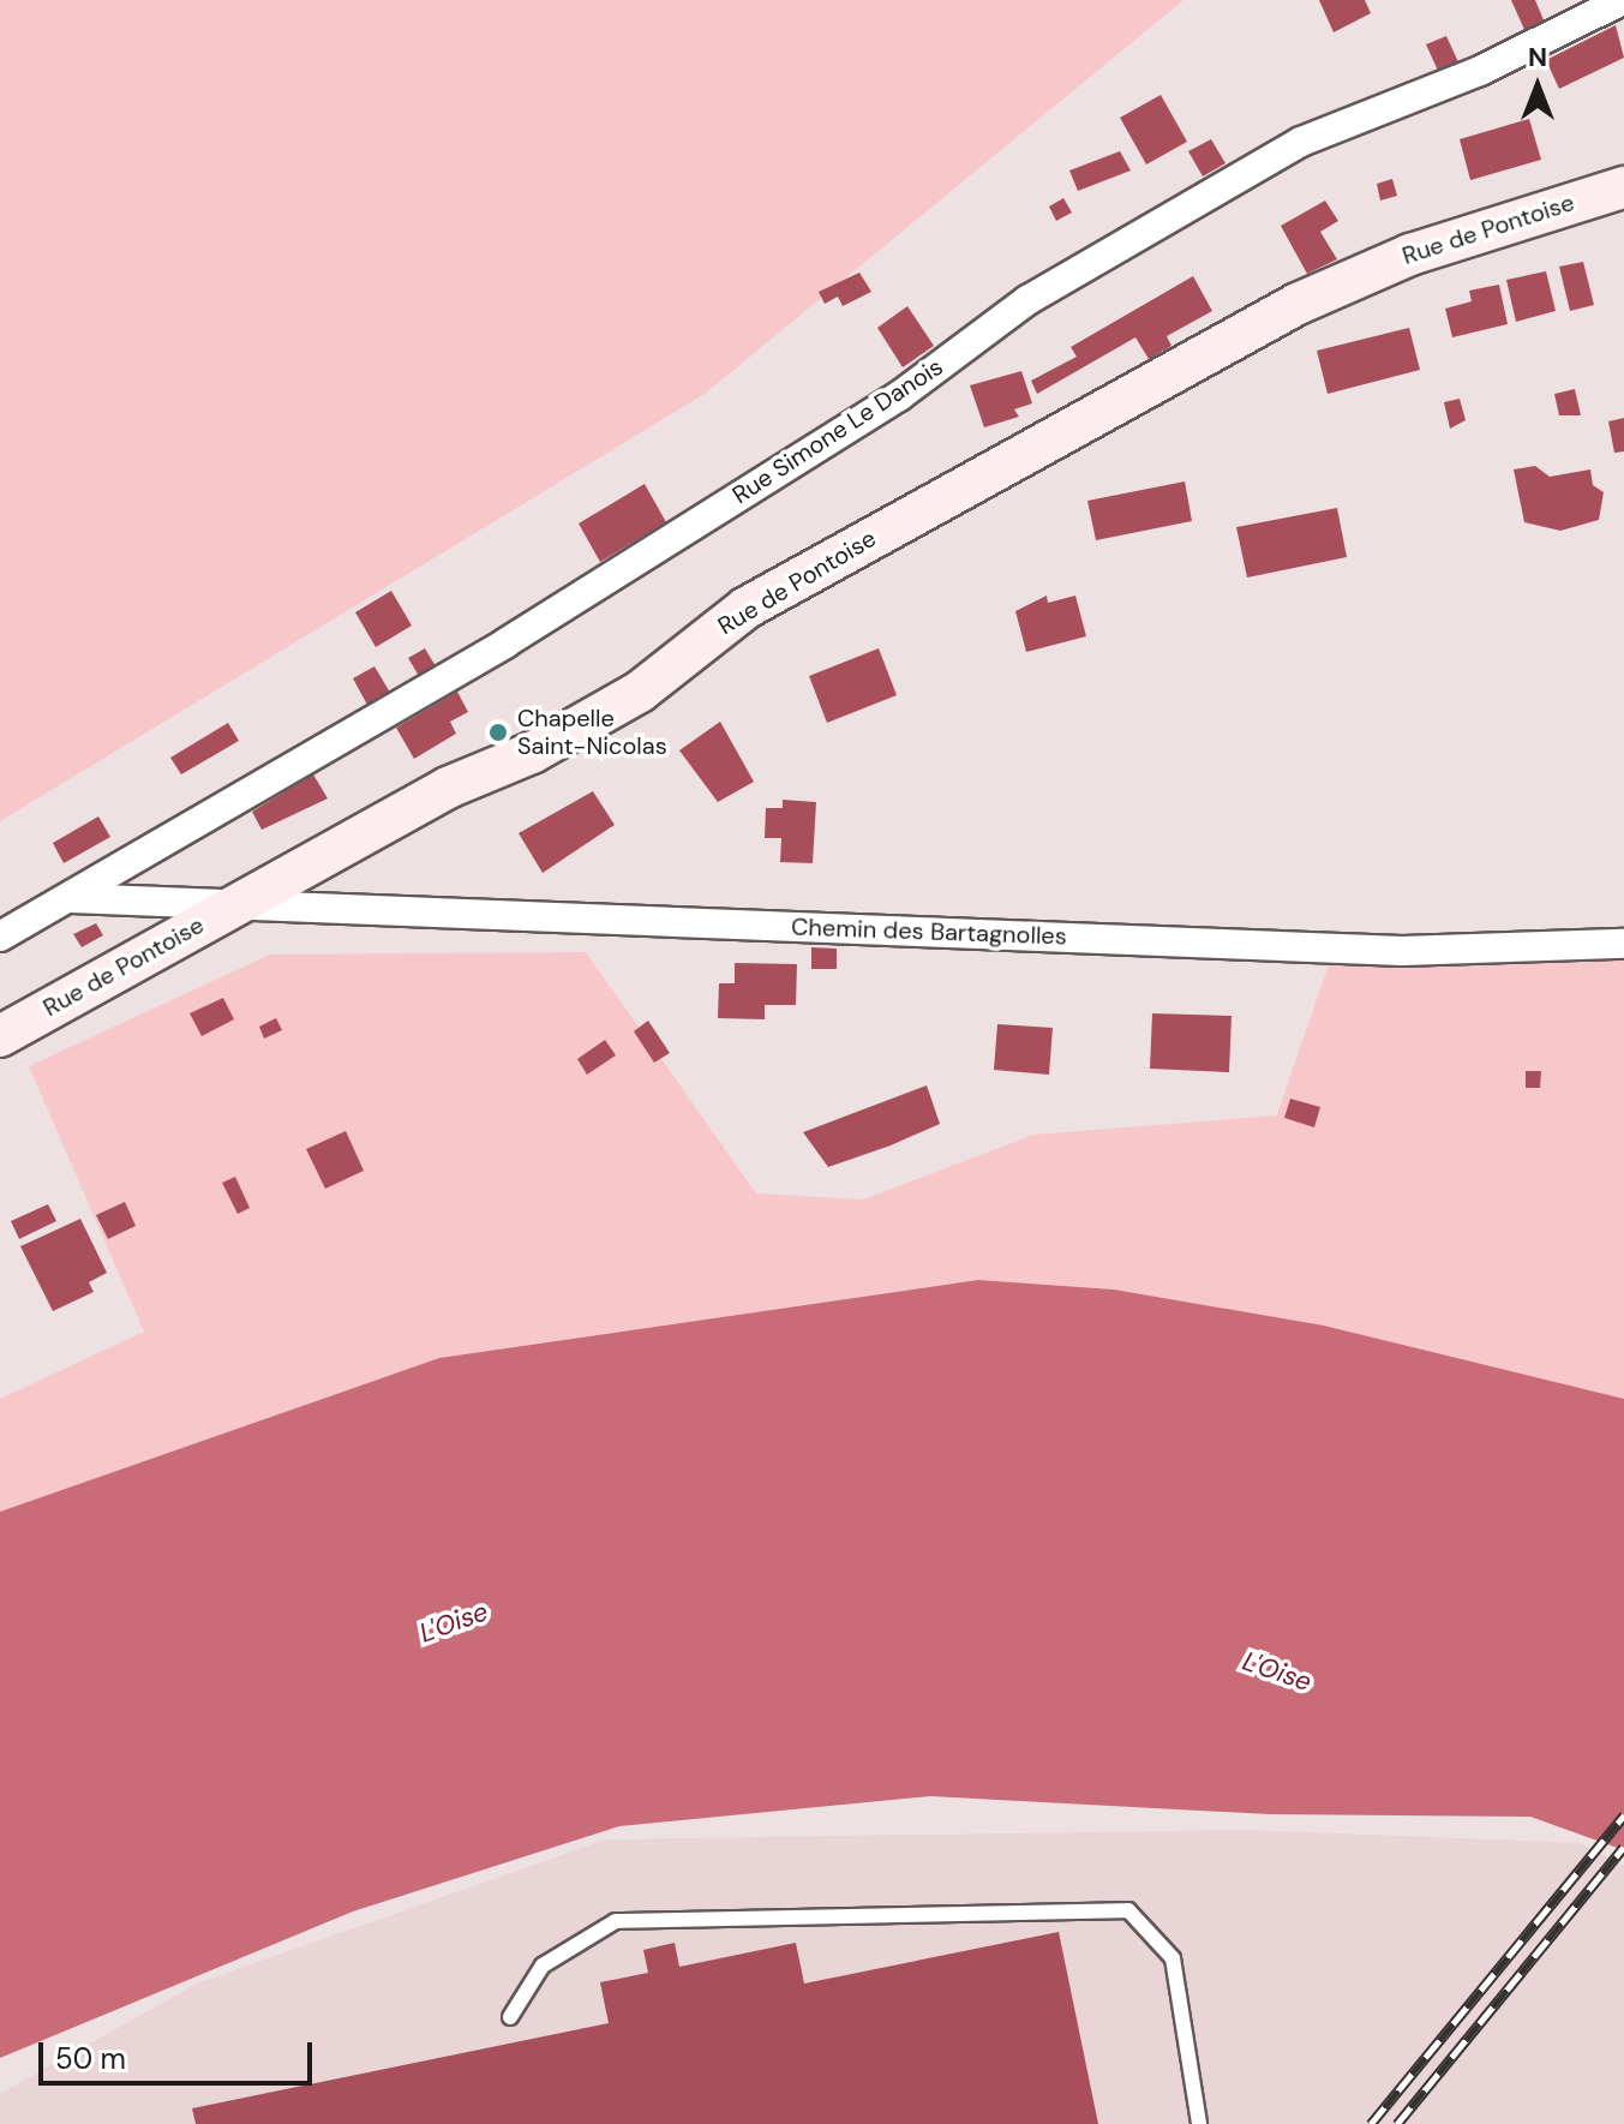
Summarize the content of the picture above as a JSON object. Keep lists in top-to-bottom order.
{
  "streets": {
    "main road": ["Rue de Pontoise"],
    "street": ["Rue Simone Le Danois", "Chemin des Bartagnolles"]
  },
  "crossings": [
    ["Rue de Pontoise", "Chemin des Bartagnolles"],
    ["Rue Simone Le Danois", "Chemin des Bartagnolles"]
  ],
  "water": ["L'Oise"],
  "places": ["Chapelle Saint-Nicolas"],
  "scale_bar": "50 m",
  "north": "top"
}
